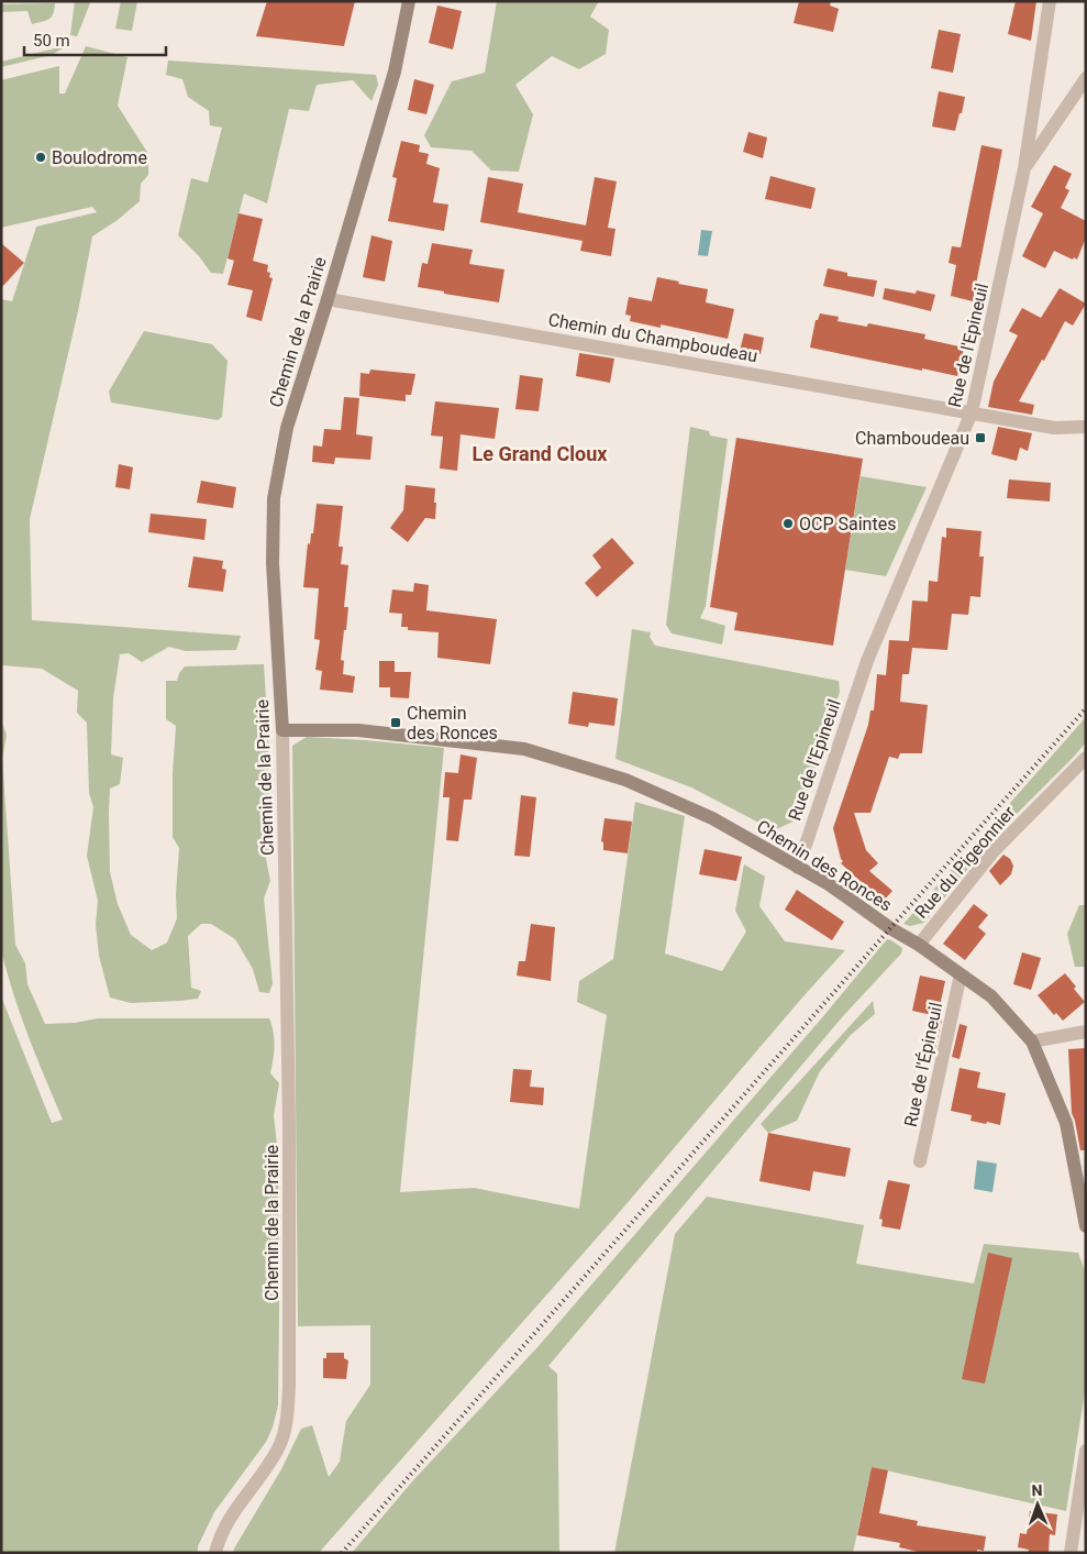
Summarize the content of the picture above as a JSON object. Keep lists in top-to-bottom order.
{
  "streets": {
    "street": [
      "Chemin de la Prairie",
      "Chemin du Champboudeau",
      "Rue de l'Epineuil",
      "Rue du Pigeonnier",
      "Chemin des Ronces",
      "Rue de l'Épineuil"
    ]
  },
  "crossings": [
    ["Chemin de la Prairie", "Chemin du Champboudeau"],
    ["Chemin de la Prairie", "Chemin des Ronces"],
    ["Chemin du Champboudeau", "Rue de l'Epineuil"],
    ["Rue de l'Epineuil", "Chemin des Ronces"],
    ["Rue du Pigeonnier", "Chemin des Ronces"],
    ["Chemin des Ronces", "Rue de l'Épineuil"]
  ],
  "districts": ["Le Grand Cloux"],
  "places": {
    "other": ["Boulodrome", "OCP Saintes"],
    "transit": ["Chamboudeau", "Chemin des Ronces"]
  },
  "scale_bar": "50 m",
  "north": "top"
}
